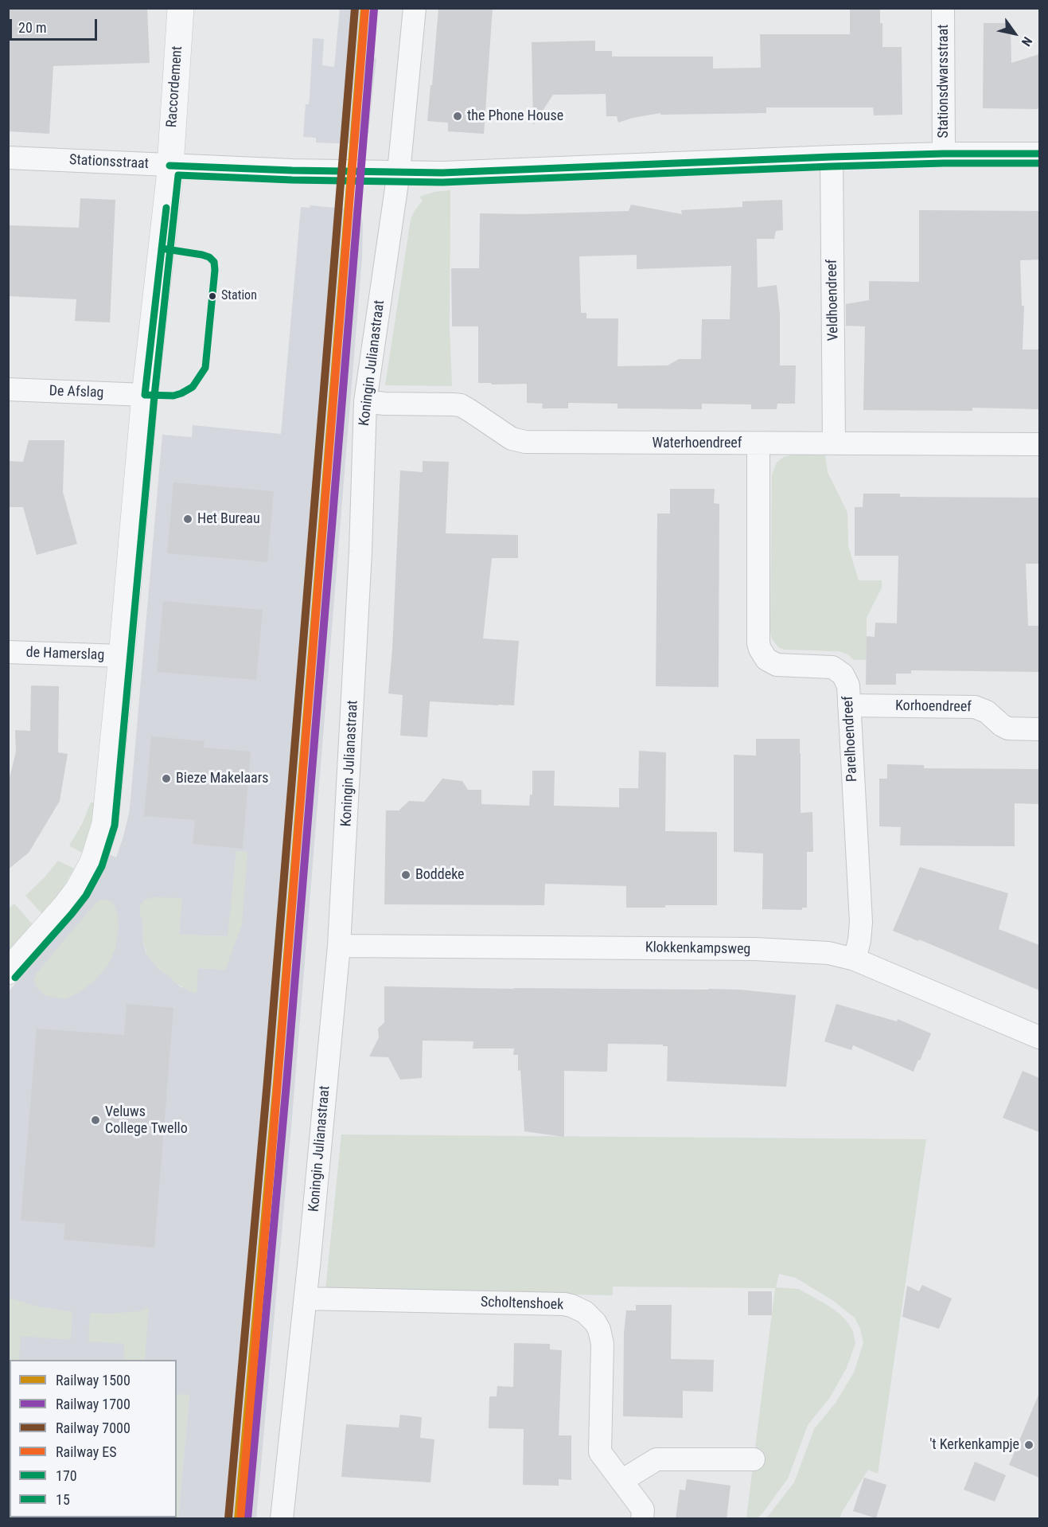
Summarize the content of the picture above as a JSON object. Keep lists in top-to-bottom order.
{
  "streets": {
    "street": [
      "Stationsdwarsstraat",
      "Raccordement",
      "Stationsstraat",
      "Veldhoendreef",
      "Koningin Julianastraat",
      "De Afslag",
      "Waterhoendreef",
      "de Hamerslag",
      "Korhoendreef",
      "Parelhoendreef",
      "Klokkenkampsweg",
      "Scholtenshoek"
    ]
  },
  "crossings": [
    ["Stationsdwarsstraat", "Stationsstraat"],
    ["Raccordement", "Stationsstraat"],
    ["Raccordement", "De Afslag"],
    ["Raccordement", "de Hamerslag"],
    ["Stationsstraat", "Veldhoendreef"],
    ["Stationsstraat", "Koningin Julianastraat"],
    ["Veldhoendreef", "Waterhoendreef"],
    ["Koningin Julianastraat", "Waterhoendreef"],
    ["Koningin Julianastraat", "Klokkenkampsweg"],
    ["Koningin Julianastraat", "Scholtenshoek"],
    ["Waterhoendreef", "Parelhoendreef"],
    ["Korhoendreef", "Parelhoendreef"],
    ["Parelhoendreef", "Klokkenkampsweg"]
  ],
  "places": [
    "the Phone House",
    "Station",
    "Het Bureau",
    "Bieze Makelaars",
    "Boddeke",
    "Veluws College Twello",
    "'t Kerkenkampje"
  ],
  "lines": [
    "rail line 1500",
    "rail line 7000",
    "rail line 1700",
    "rail line ES",
    "transit line 170",
    "transit line 15"
  ],
  "legend": [
    "Railway 1500",
    "Railway 1700",
    "Railway 7000",
    "Railway ES",
    "170",
    "15"
  ],
  "scale_bar": "20 m",
  "north": "bottom right"
}
